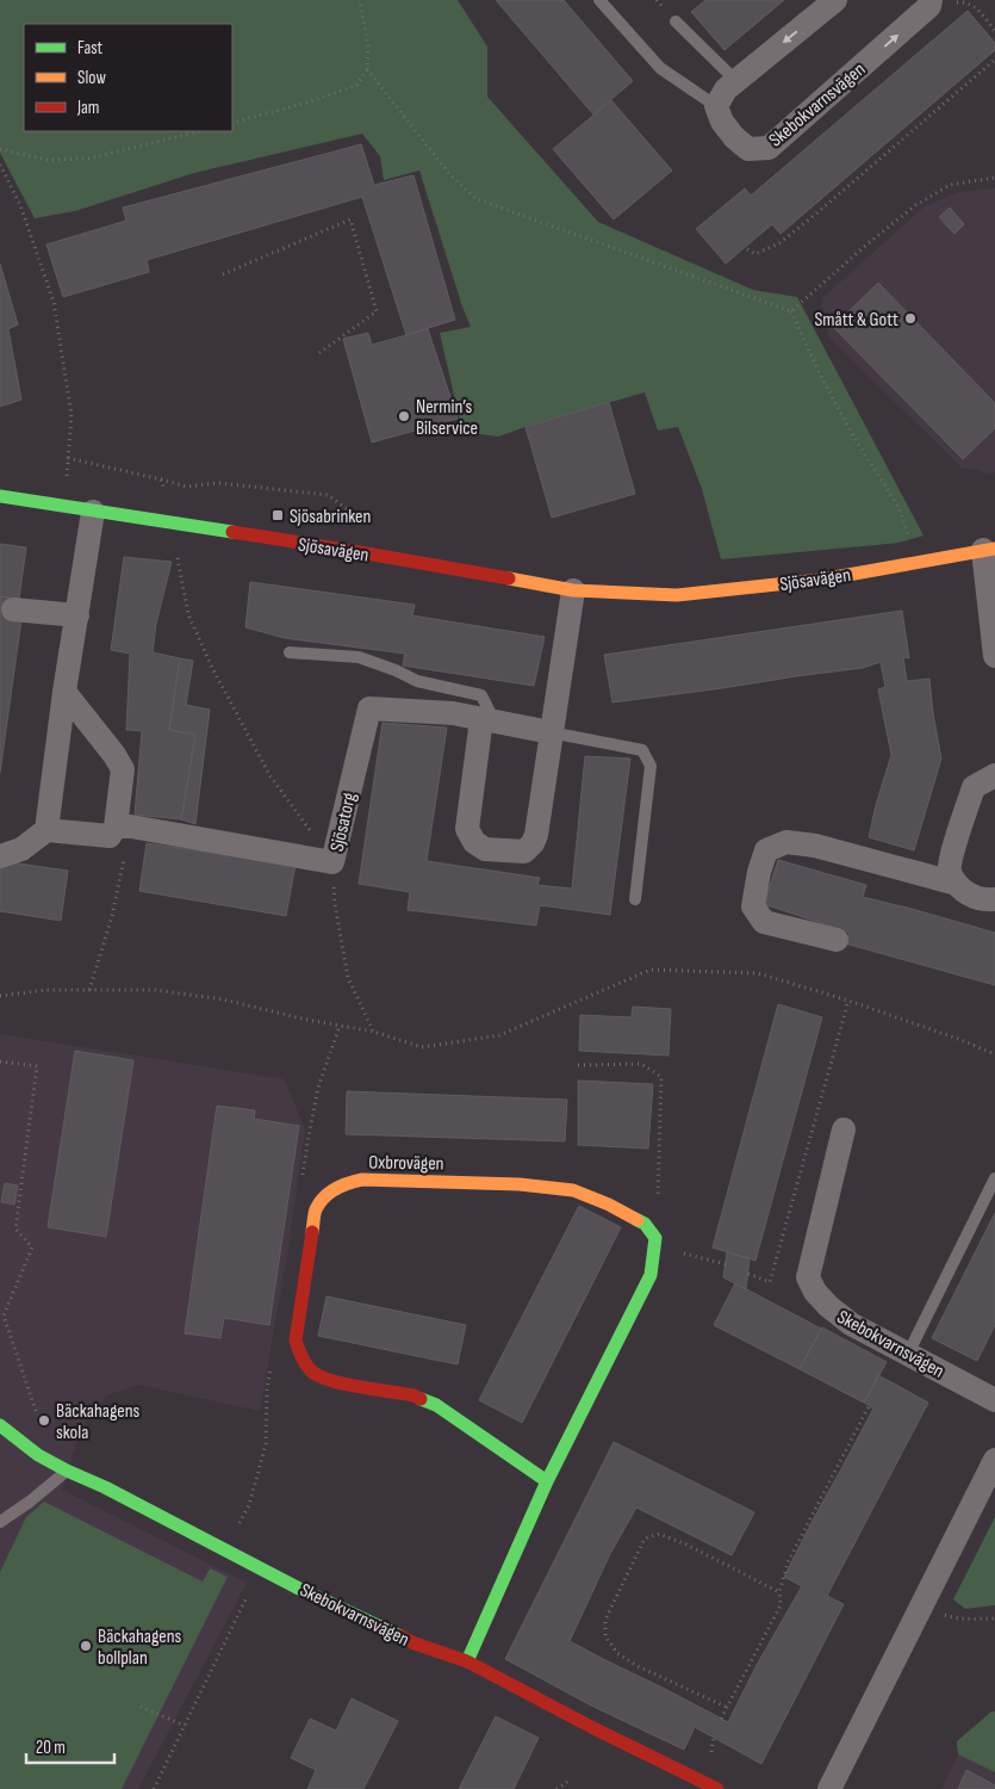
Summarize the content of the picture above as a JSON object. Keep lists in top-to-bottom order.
{
  "streets": {
    "street": [
      "Skebokvarnsvägen",
      "Sjösavägen",
      "Sjösatorg",
      "Oxbrovägen"
    ]
  },
  "places": {
    "other": [
      "Smått & Gott",
      "Nermin’s Bilservice",
      "Bäckahagens skola",
      "Bäckahagens bollplan"
    ],
    "transit": ["Sjösabrinken"]
  },
  "legend": ["Fast", "Slow", "Jam"],
  "scale_bar": "20 m"
}
